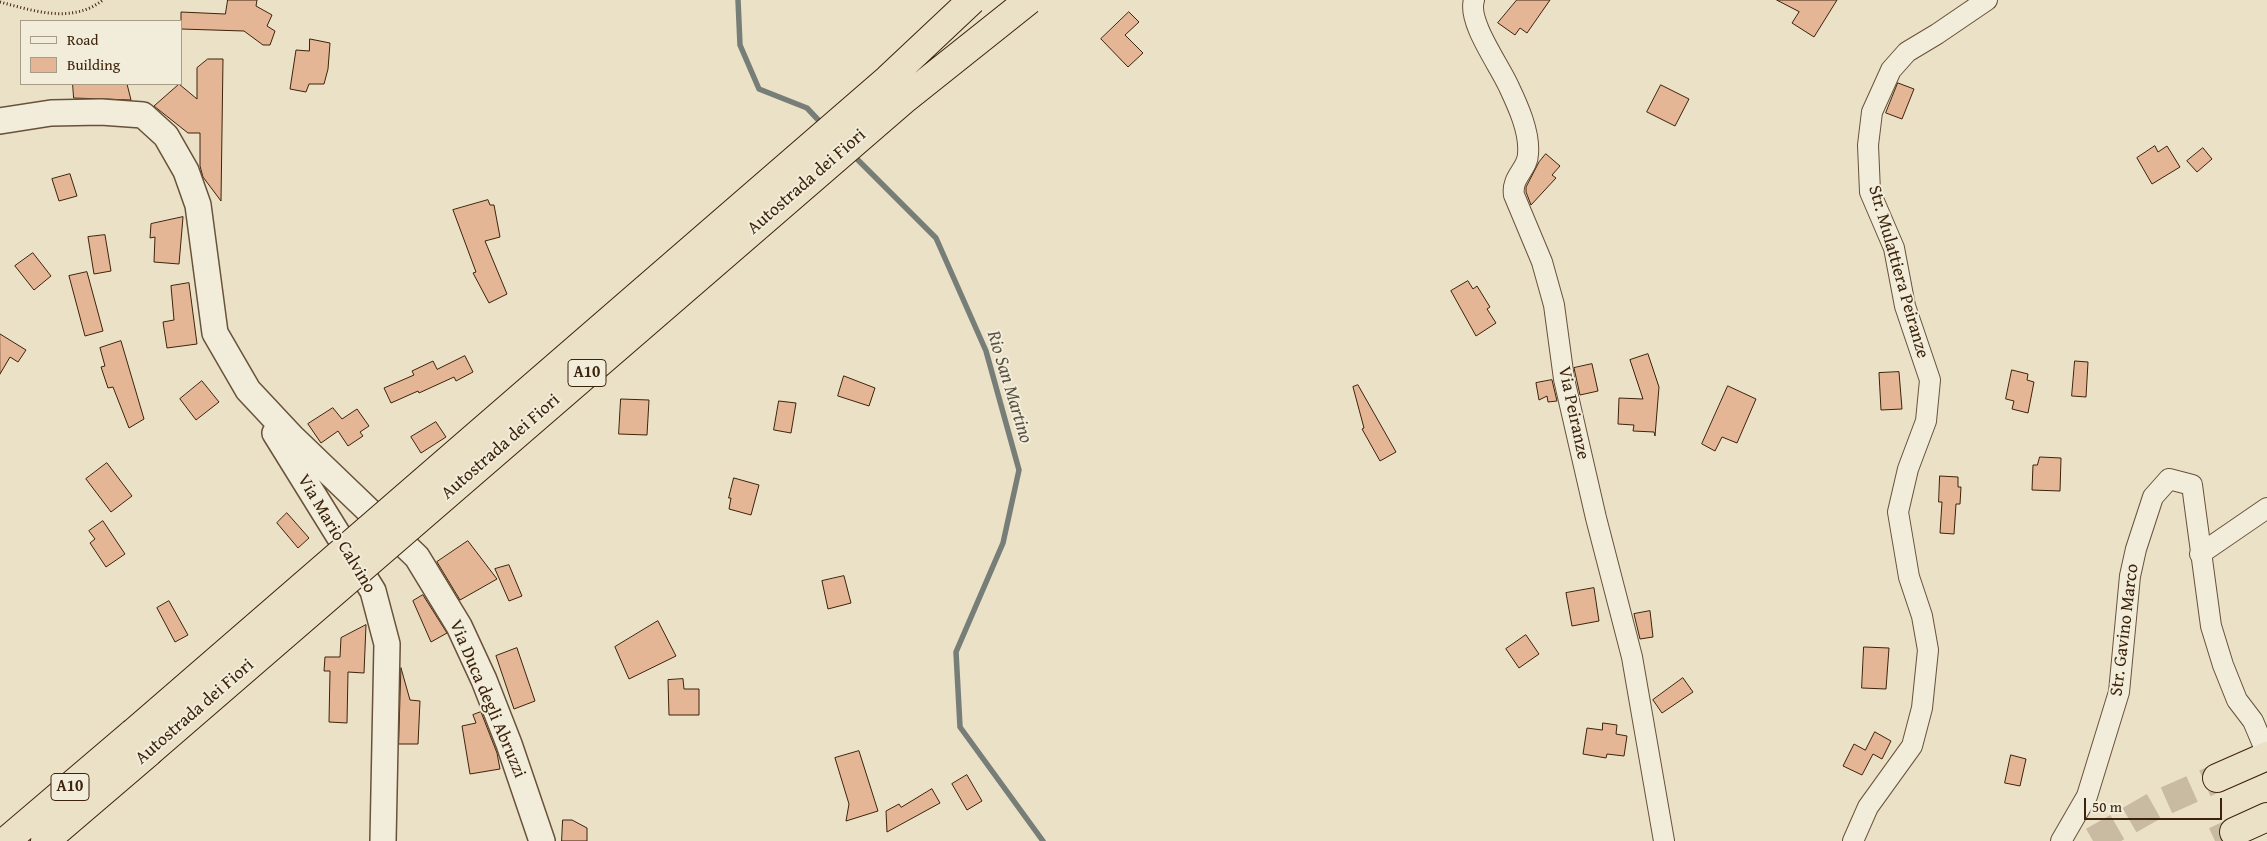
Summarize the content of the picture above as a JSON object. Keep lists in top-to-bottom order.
{
  "streets": {
    "highway": ["Autostrada dei Fiori", "A10"],
    "street": [
      "Str. Mulattiera Peiranze",
      "Via Peiranze",
      "Via Mario Calvino",
      "Str. Gavino Marco",
      "Via Duca degli Abruzzi"
    ]
  },
  "crossings": [
    ["Via Mario Calvino", "Via Duca degli Abruzzi"]
  ],
  "water": ["Rio San Martino"],
  "legend": ["Road", "Building"],
  "scale_bar": "50 m"
}
